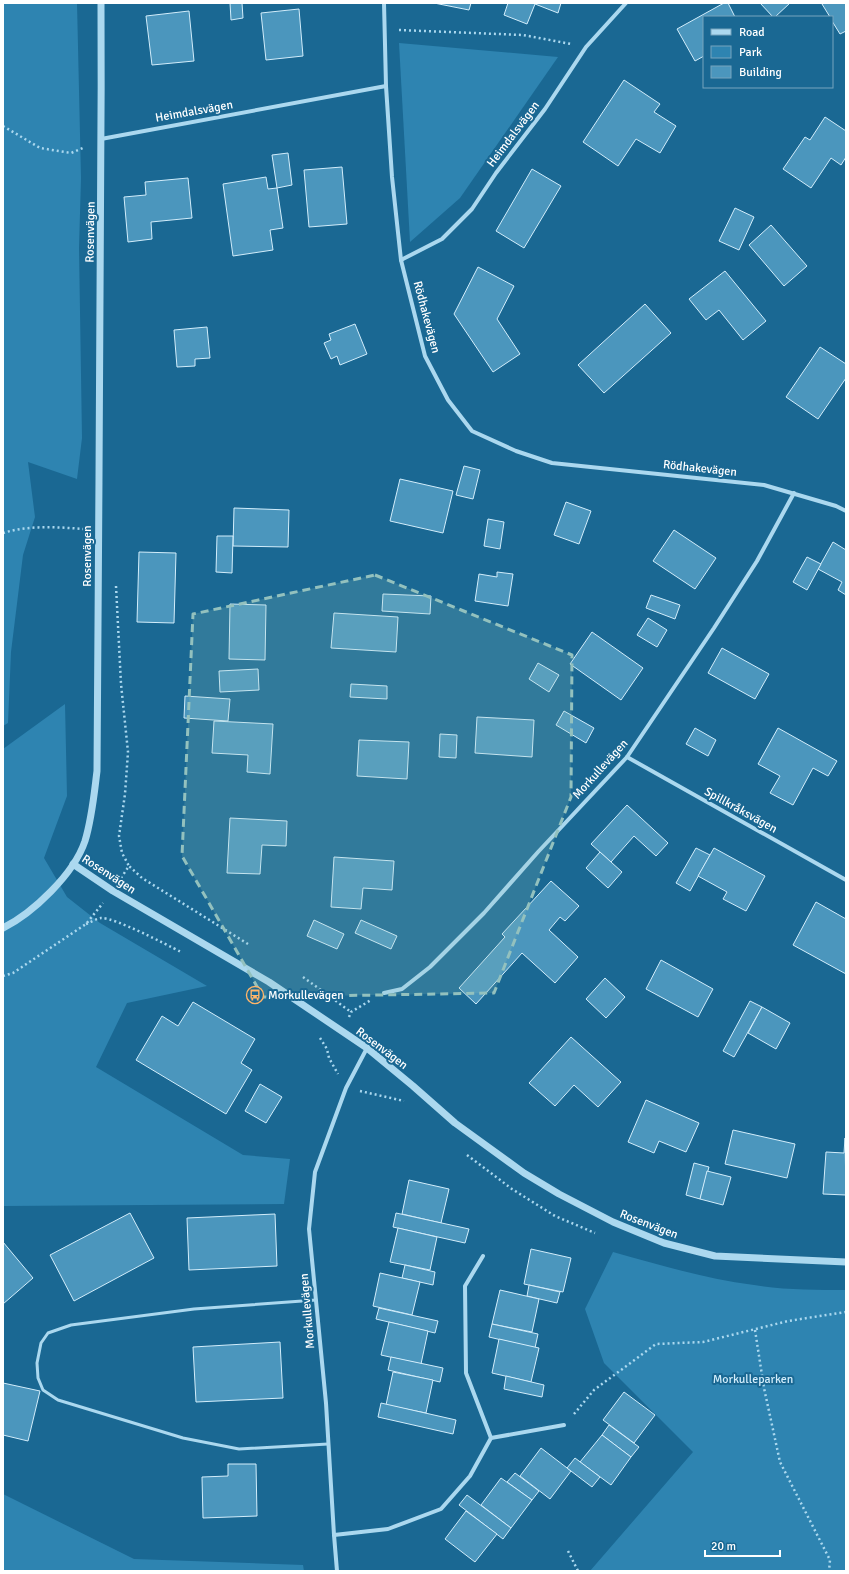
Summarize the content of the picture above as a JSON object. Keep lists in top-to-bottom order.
{
  "streets": {
    "street": [
      "Heimdalsvägen",
      "Rosenvägen",
      "Rödhakevägen",
      "Morkullevägen",
      "Spillkråksvägen"
    ]
  },
  "crossings": [
    ["Heimdalsvägen", "Rosenvägen"],
    ["Heimdalsvägen", "Rödhakevägen"],
    ["Rosenvägen", "Morkullevägen"],
    ["Rödhakevägen", "Morkullevägen"],
    ["Morkullevägen", "Spillkråksvägen"]
  ],
  "parks": ["Morkulleparken"],
  "places": {
    "bus stop": ["Morkullevägen"]
  },
  "legend": ["Road", "Park", "Building"],
  "scale_bar": "20 m"
}
